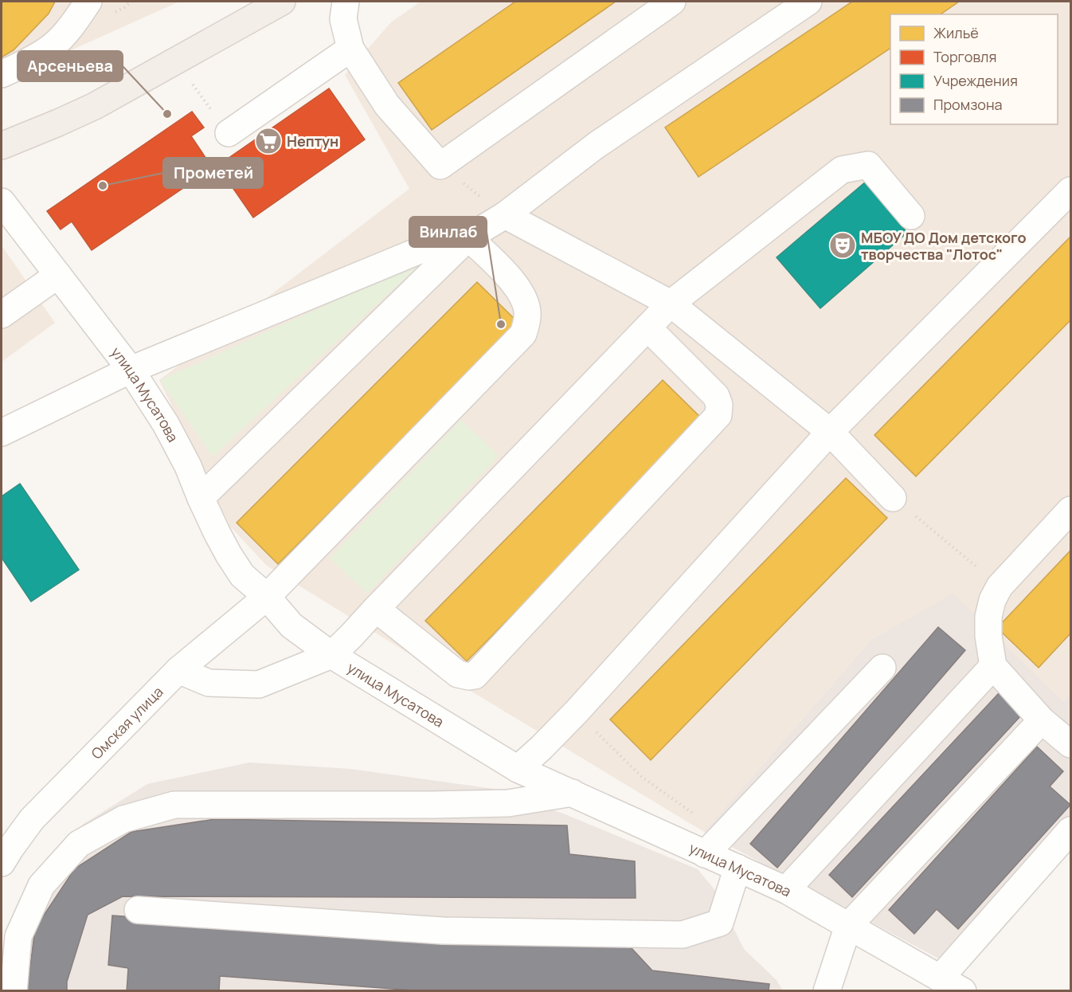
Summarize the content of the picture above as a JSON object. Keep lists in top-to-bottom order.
{
  "streets": {
    "street": ["улица Мусатова", "Омская улица"]
  },
  "crossings": [
    ["улица Мусатова", "Омская улица"]
  ],
  "places": {
    "other": ["Арсеньева", "Прометей", "Винлаб"],
    "supermarket": ["Нептун"],
    "theatre": ["МБОУ ДО Дом детского творчества \"Лотос\""]
  },
  "legend": [
    "Жильё",
    "Торговля",
    "Учреждения",
    "Промзона"
  ]
}
